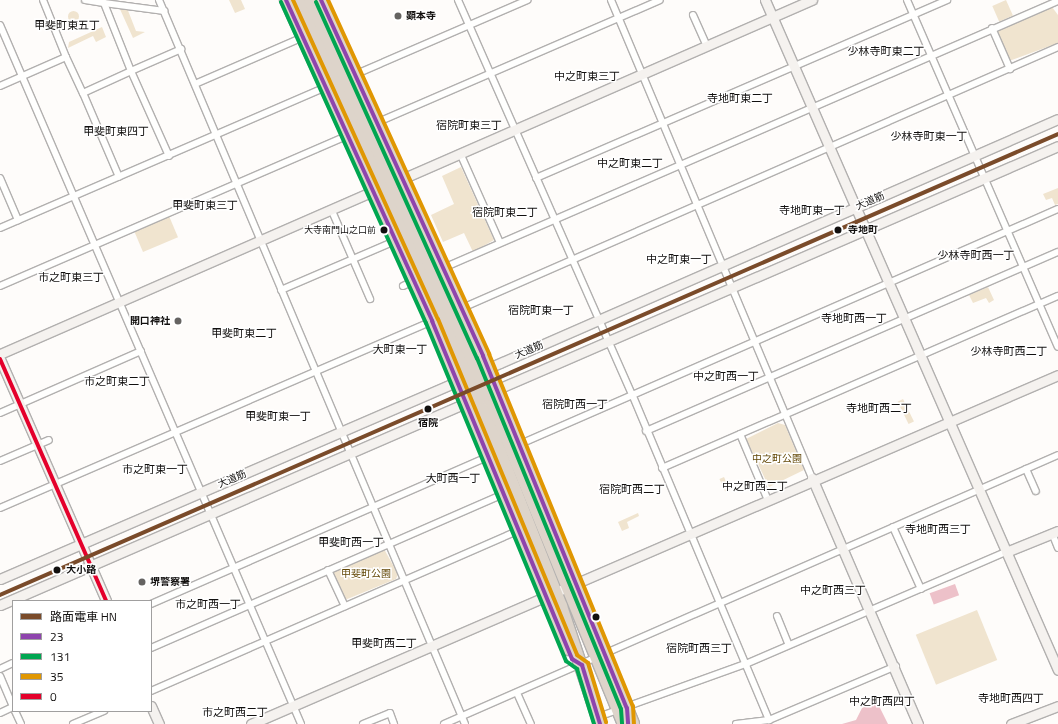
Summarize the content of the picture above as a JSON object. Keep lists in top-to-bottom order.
{
  "streets": {
    "street": ["大道筋"]
  },
  "districts": [
    "甲斐町東五丁",
    "少林寺町東二丁",
    "中之町東三丁",
    "寺地町東二丁",
    "宿院町東三丁",
    "甲斐町東四丁",
    "少林寺町東一丁",
    "中之町東二丁",
    "甲斐町東三丁",
    "寺地町東一丁",
    "宿院町東二丁",
    "少林寺町西一丁",
    "中之町東一丁",
    "市之町東三丁",
    "宿院町東一丁",
    "寺地町西一丁",
    "甲斐町東二丁",
    "大町東一丁",
    "少林寺町西二丁",
    "中之町西一丁",
    "市之町東二丁",
    "宿院町西一丁",
    "寺地町西二丁",
    "甲斐町東一丁",
    "市之町東一丁",
    "大町西一丁",
    "中之町西二丁",
    "宿院町西二丁",
    "寺地町西三丁",
    "甲斐町西一丁",
    "中之町西三丁",
    "市之町西一丁",
    "甲斐町西二丁",
    "宿院町西三丁",
    "寺地町西四丁",
    "中之町西四丁",
    "市之町西二丁"
  ],
  "parks": ["中之町公園", "甲斐町公園"],
  "places": [
    "顕本寺",
    "大寺南門山之口前",
    "寺地町",
    "開口神社",
    "宿院",
    "大小路",
    "堺警察署"
  ],
  "lines": [
    "transit line 23",
    "transit line 35",
    "transit line 131",
    "tram line HN",
    "transit line 0"
  ],
  "legend": [
    "路面電車 HN",
    "23",
    "131",
    "35",
    "0"
  ]
}
